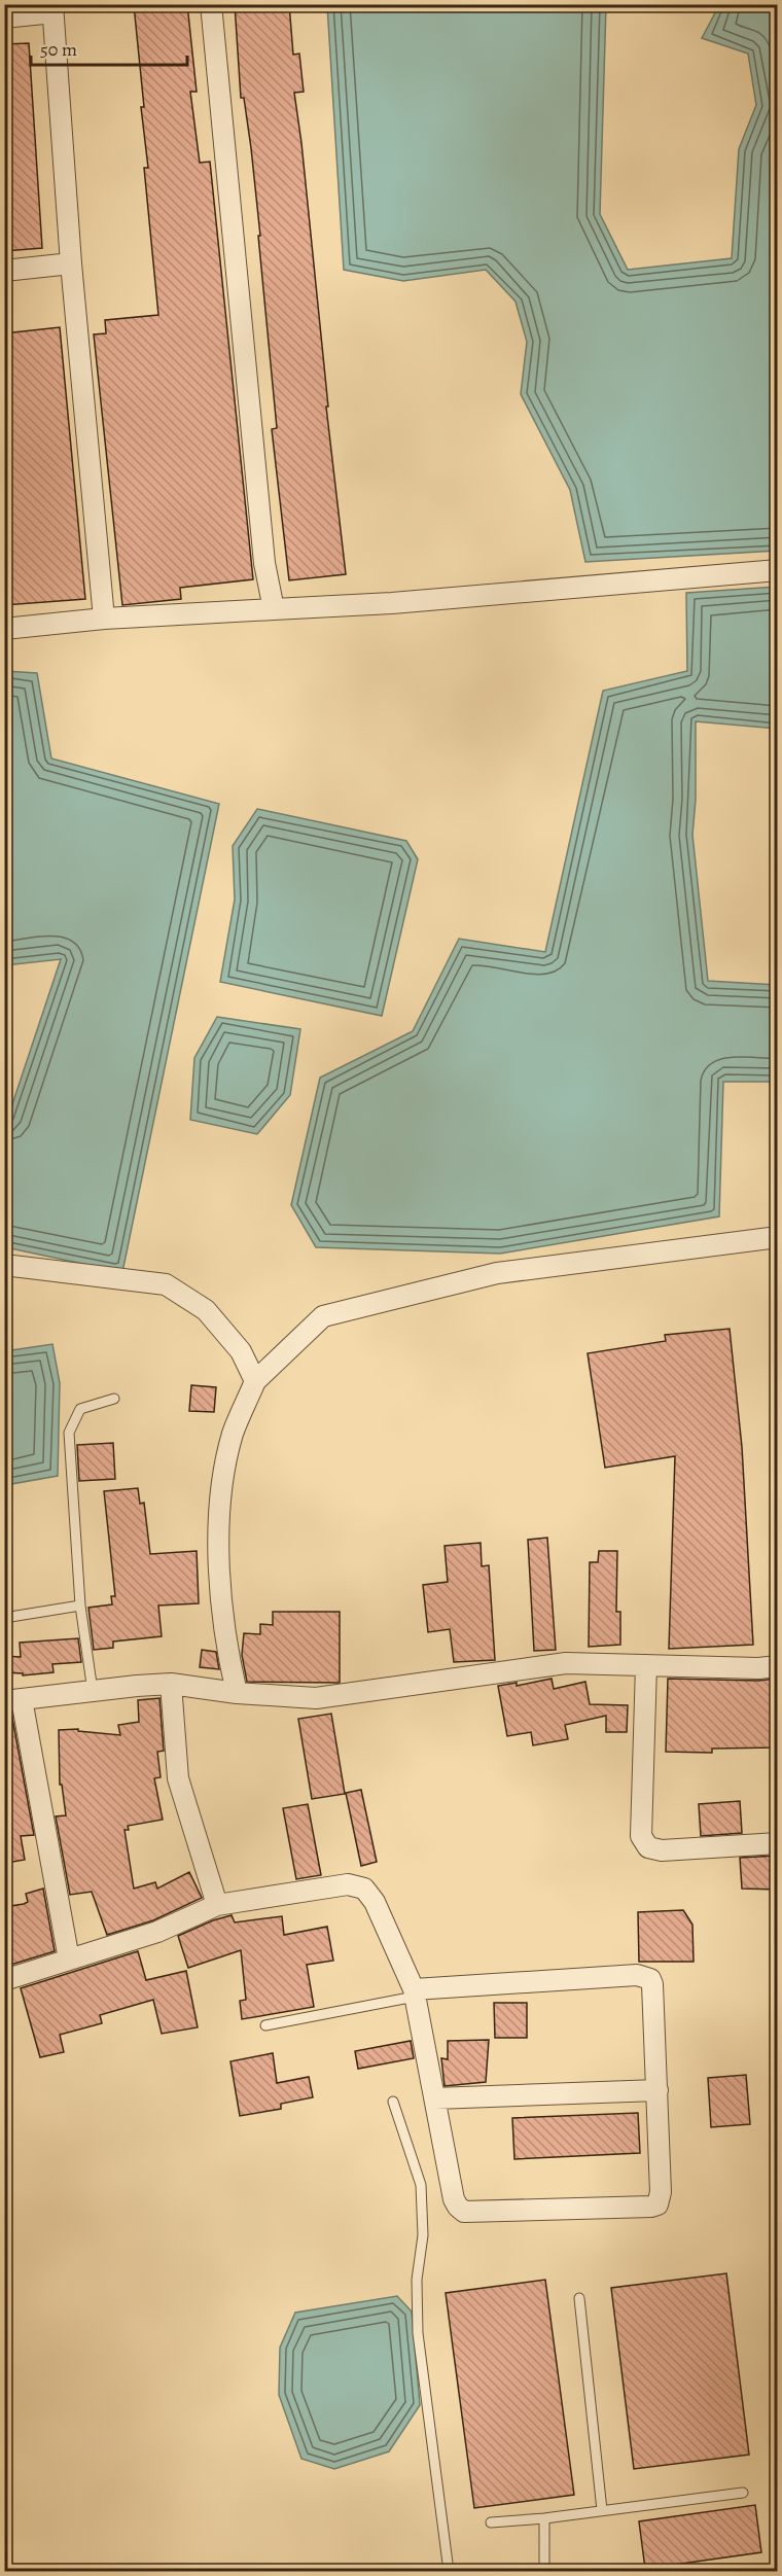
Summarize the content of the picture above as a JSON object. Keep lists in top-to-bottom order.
{
  "scale_bar": "50 m"
}
